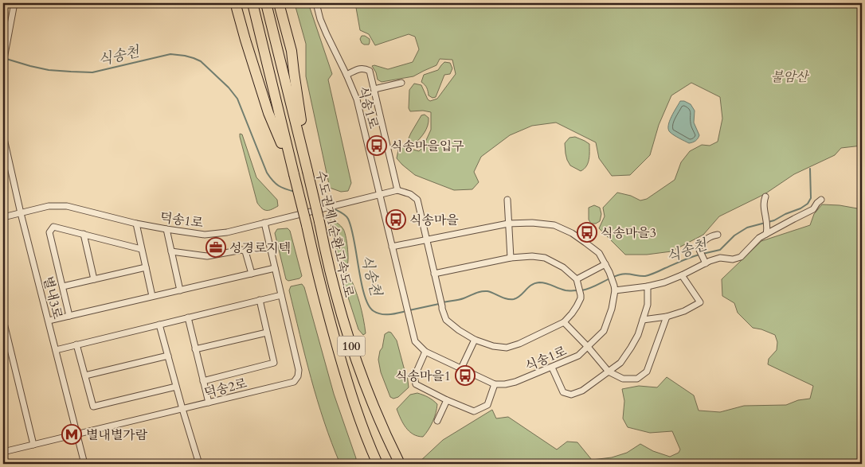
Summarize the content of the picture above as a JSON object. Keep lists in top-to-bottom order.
{
  "streets": {
    "highway": ["수도권제1순환고속도로", "100"],
    "street": [
      "식송1로",
      "덕송1로",
      "별내3로",
      "덕송2로"
    ]
  },
  "crossings": [
    ["식송1로", "덕송1로"],
    ["덕송1로", "별내3로"],
    ["덕송1로", "덕송2로"],
    ["별내3로", "덕송2로"]
  ],
  "water": ["식송천"],
  "parks": ["불암산"],
  "places": {
    "bus stop": [
      "식송마을입구",
      "식송마을",
      "식송마을3",
      "식송마을1"
    ],
    "office": ["성경로지텍"],
    "metro station": ["별내별가람"]
  }
}
